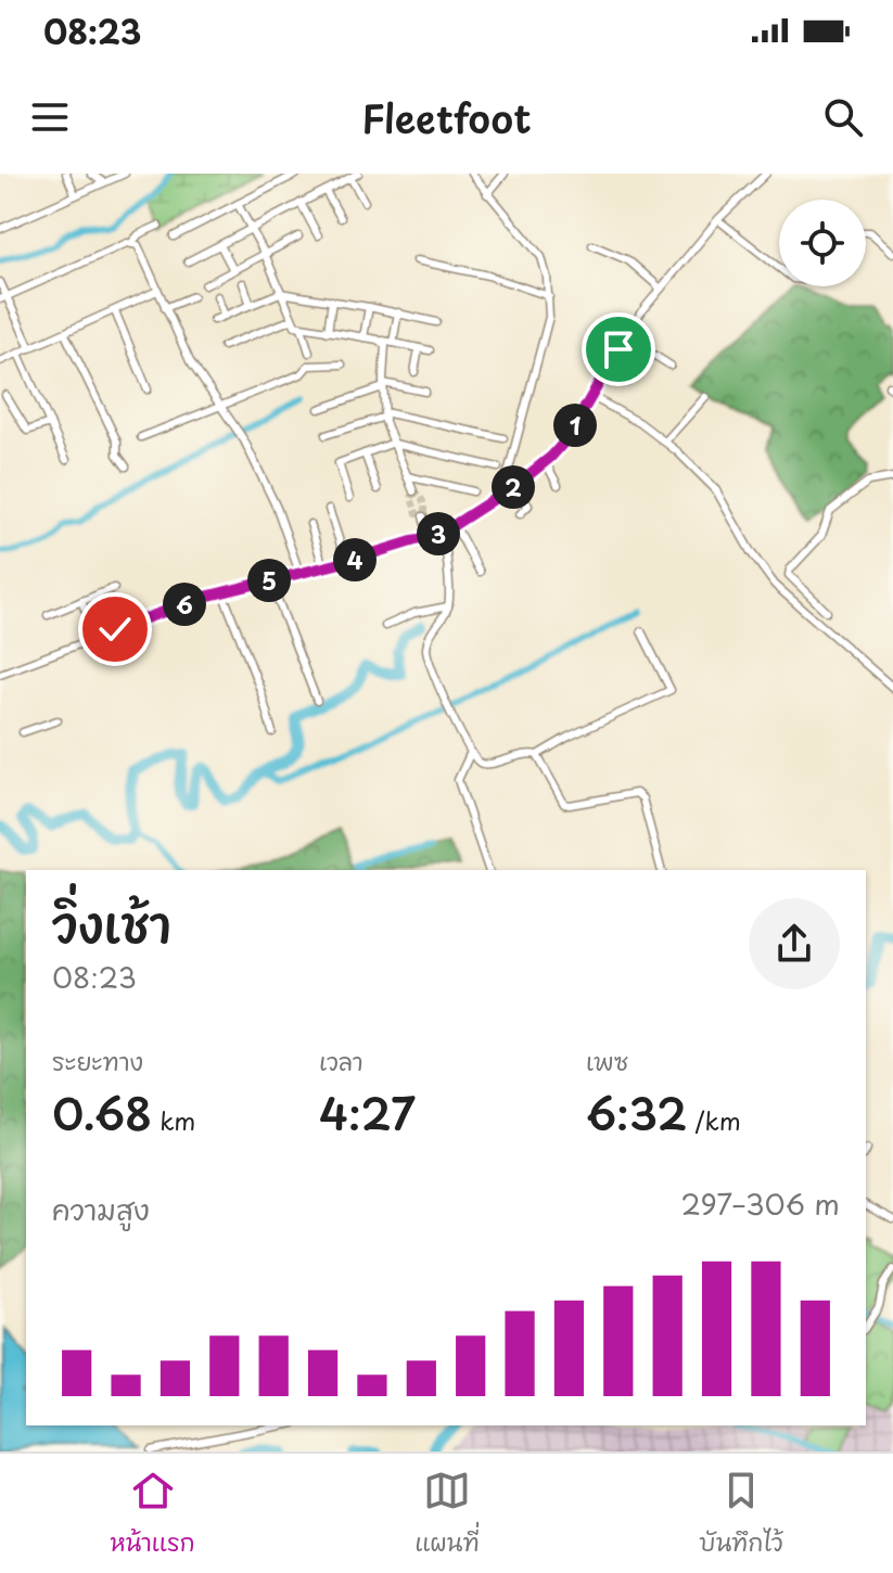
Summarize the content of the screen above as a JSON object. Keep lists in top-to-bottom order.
{
  "page": {
    "status": "08:23",
    "header": "Fleetfoot",
    "pins": [
      "1",
      "2",
      "3",
      "4",
      "5",
      "6"
    ],
    "heading": ["วิ่งเช้า", "08:23"],
    "stats": [
      ["ระยะทาง", "0.68 km"],
      ["เวลา", "4:27"],
      ["เพซ", "6:32 /km"]
    ],
    "chart": ["ความสูง", "297–306 m"],
    "tabs": ["หน้าแรก", "แผนที่", "บันทึกไว้"]
  }
}
